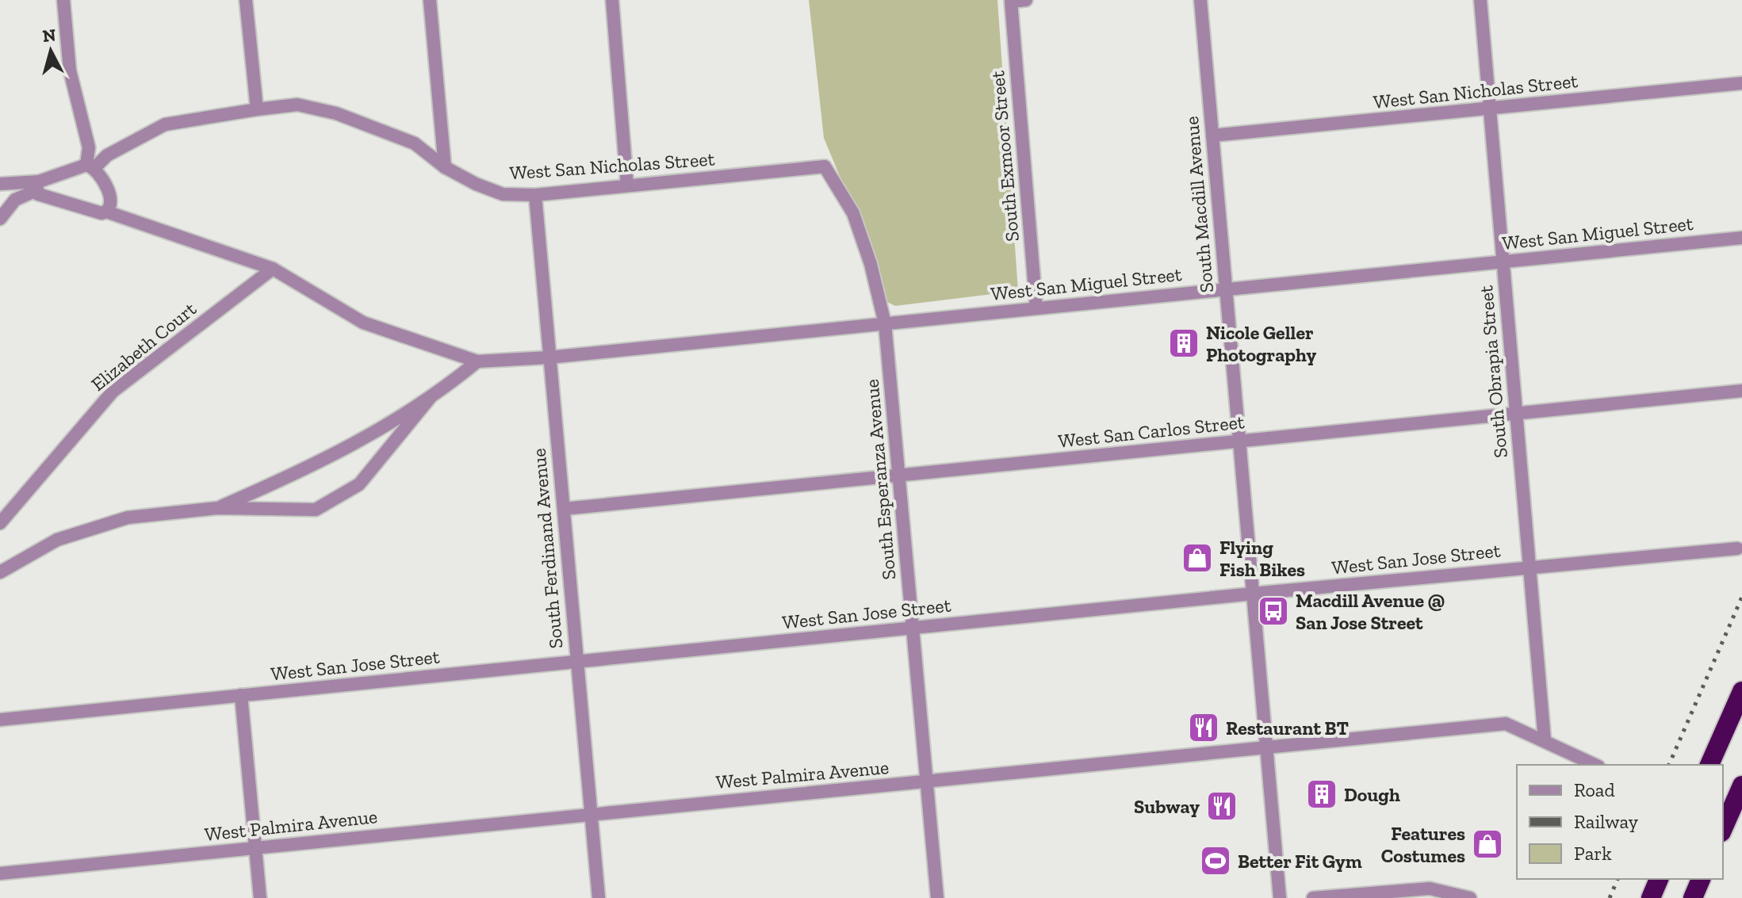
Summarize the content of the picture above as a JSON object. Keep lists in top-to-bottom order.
{
  "streets": {
    "street": [
      "West San Nicholas Street",
      "South Exmoor Street",
      "South Macdill Avenue",
      "West San Miguel Street",
      "Elizabeth Court",
      "South Obrapia Street",
      "West San Carlos Street",
      "South Esperanza Avenue",
      "South Ferdinand Avenue",
      "West San Jose Street",
      "West Palmira Avenue"
    ]
  },
  "crossings": [
    ["West San Nicholas Street", "South Macdill Avenue"],
    ["West San Nicholas Street", "South Obrapia Street"],
    ["West San Nicholas Street", "South Esperanza Avenue"],
    ["West San Nicholas Street", "South Ferdinand Avenue"],
    ["South Exmoor Street", "West San Miguel Street"],
    ["South Macdill Avenue", "West San Miguel Street"],
    ["South Macdill Avenue", "West San Carlos Street"],
    ["South Macdill Avenue", "West San Jose Street"],
    ["South Macdill Avenue", "West Palmira Avenue"],
    ["West San Miguel Street", "South Obrapia Street"],
    ["West San Miguel Street", "South Esperanza Avenue"],
    ["West San Miguel Street", "South Ferdinand Avenue"],
    ["South Obrapia Street", "West San Carlos Street"],
    ["South Obrapia Street", "West San Jose Street"],
    ["South Obrapia Street", "West Palmira Avenue"],
    ["West San Carlos Street", "South Esperanza Avenue"],
    ["West San Carlos Street", "South Ferdinand Avenue"],
    ["South Esperanza Avenue", "West San Jose Street"],
    ["South Esperanza Avenue", "West Palmira Avenue"],
    ["South Ferdinand Avenue", "West San Jose Street"],
    ["South Ferdinand Avenue", "West Palmira Avenue"]
  ],
  "places": {
    "building": ["Nicole Geller Photography", "Dough"],
    "shop": ["Flying Fish Bikes", "Features Costumes"],
    "bus stop": ["Macdill Avenue @ San Jose Street"],
    "restaurant": ["Restaurant BT", "Subway"],
    "sports": ["Better Fit Gym"]
  },
  "legend": ["Road", "Railway", "Park"],
  "north": "top"
}
